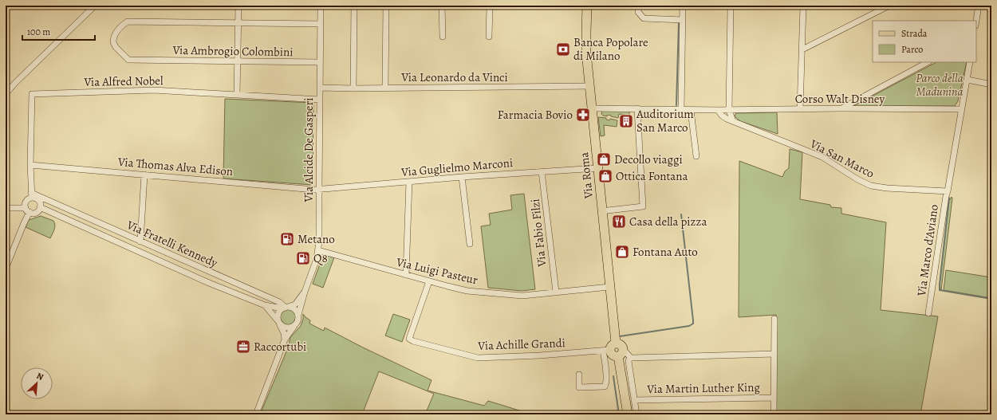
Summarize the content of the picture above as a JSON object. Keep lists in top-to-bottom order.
{
  "streets": {
    "main road": ["Via Roma"],
    "street": [
      "Via Ambrogio Colombini",
      "Via Leonardo da Vinci",
      "Via Alfred Nobel",
      "Corso Walt Disney",
      "Via Alcide De Gasperi",
      "Via San Marco",
      "Via Thomas Alva Edison",
      "Via Guglielmo Marconi",
      "Via Fabio Filzi",
      "Via Fratelli Kennedy",
      "Via Marco d'Aviano",
      "Via Luigi Pasteur",
      "Via Achille Grandi",
      "Via Martin Luther King"
    ]
  },
  "crossings": [
    ["Via Ambrogio Colombini", "Via Alcide De Gasperi"],
    ["Via Leonardo da Vinci", "Via Alcide De Gasperi"],
    ["Via Leonardo da Vinci", "Via Roma"],
    ["Via Alfred Nobel", "Via Alcide De Gasperi"],
    ["Via Alfred Nobel", "Via Thomas Alva Edison"],
    ["Via Alfred Nobel", "Via Fratelli Kennedy"],
    ["Corso Walt Disney", "Via San Marco"],
    ["Corso Walt Disney", "Via Marco d'Aviano"],
    ["Via Alcide De Gasperi", "Via Thomas Alva Edison"],
    ["Via Alcide De Gasperi", "Via Guglielmo Marconi"],
    ["Via Alcide De Gasperi", "Via Fratelli Kennedy"],
    ["Via Alcide De Gasperi", "Via Luigi Pasteur"],
    ["Via San Marco", "Via Marco d'Aviano"],
    ["Via Thomas Alva Edison", "Via Guglielmo Marconi"],
    ["Via Guglielmo Marconi", "Via Roma"],
    ["Via Guglielmo Marconi", "Via Fabio Filzi"],
    ["Via Roma", "Via Luigi Pasteur"],
    ["Via Fabio Filzi", "Via Luigi Pasteur"],
    ["Via Luigi Pasteur", "Via Achille Grandi"]
  ],
  "parks": ["Parco della Madunina"],
  "places": {
    "bank": ["Banca Popolare di Milano"],
    "pharmacy": ["Farmacia Bovio"],
    "building": ["Auditorium San Marco"],
    "shop": ["Decollo viaggi", "Ottica Fontana", "Fontana Auto"],
    "restaurant": ["Casa della pizza"],
    "fuel station": ["Metano", "Q8"],
    "office": ["Raccortubi"]
  },
  "legend": ["Strada", "Parco"],
  "scale_bar": "100 m",
  "north": "top right"
}
